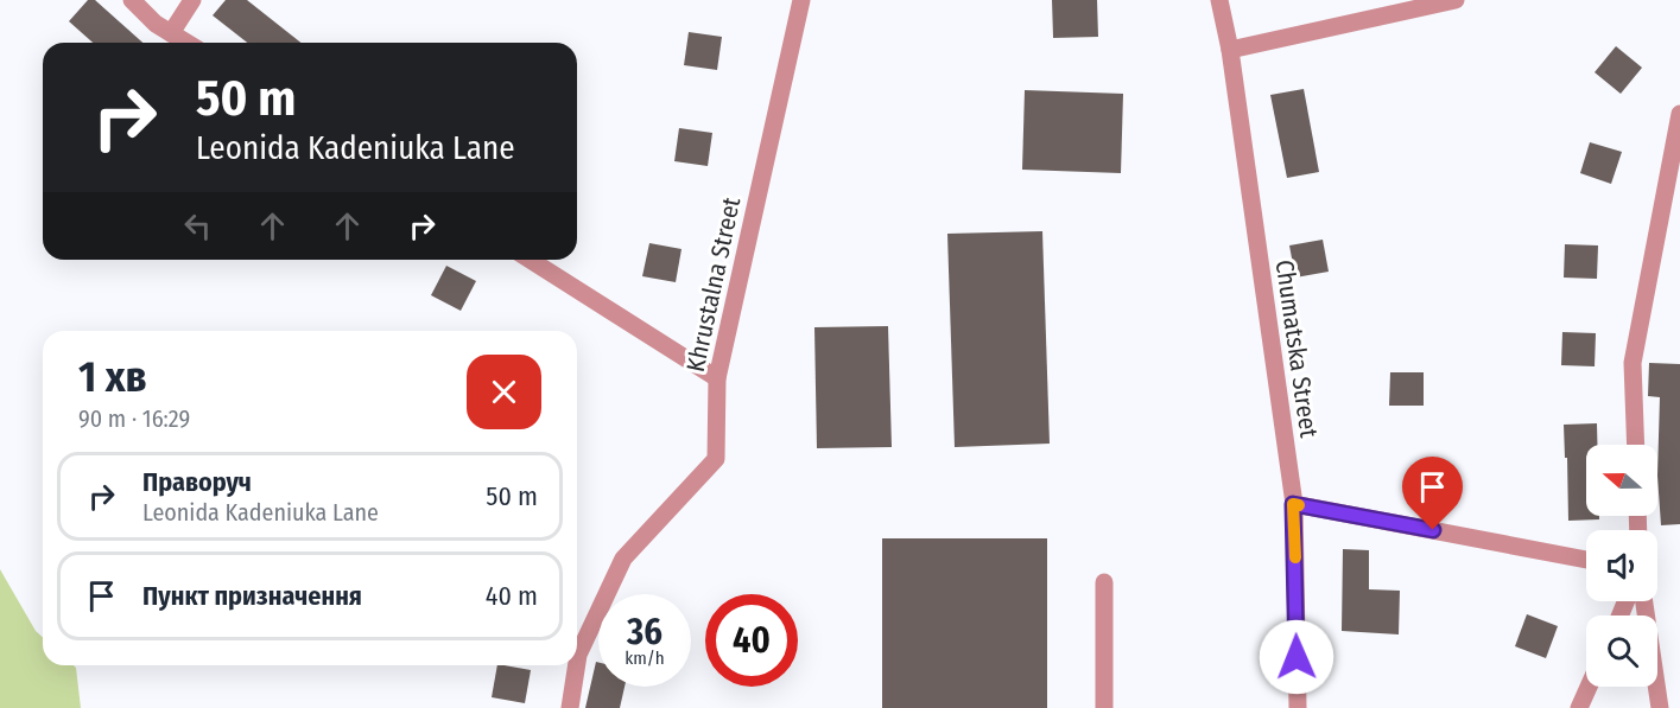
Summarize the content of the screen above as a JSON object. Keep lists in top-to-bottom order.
{
  "streets": {
    "street": ["Khrustalna Street", "Chumatska Street"]
  },
  "north": "left",
  "page": {
    "turn": ["50 m", "Leonida Kadeniuka Lane"],
    "heading": ["1 хв", "90 m · 16:29"],
    "list": [
      {
        "name": "Праворуч",
        "note": "Leonida Kadeniuka Lane",
        "value": "50 m"
      },
      {
        "name": "Пункт призначення",
        "value": "40 m"
      }
    ],
    "speed": "36 km/h",
    "limit": "40"
  }
}
